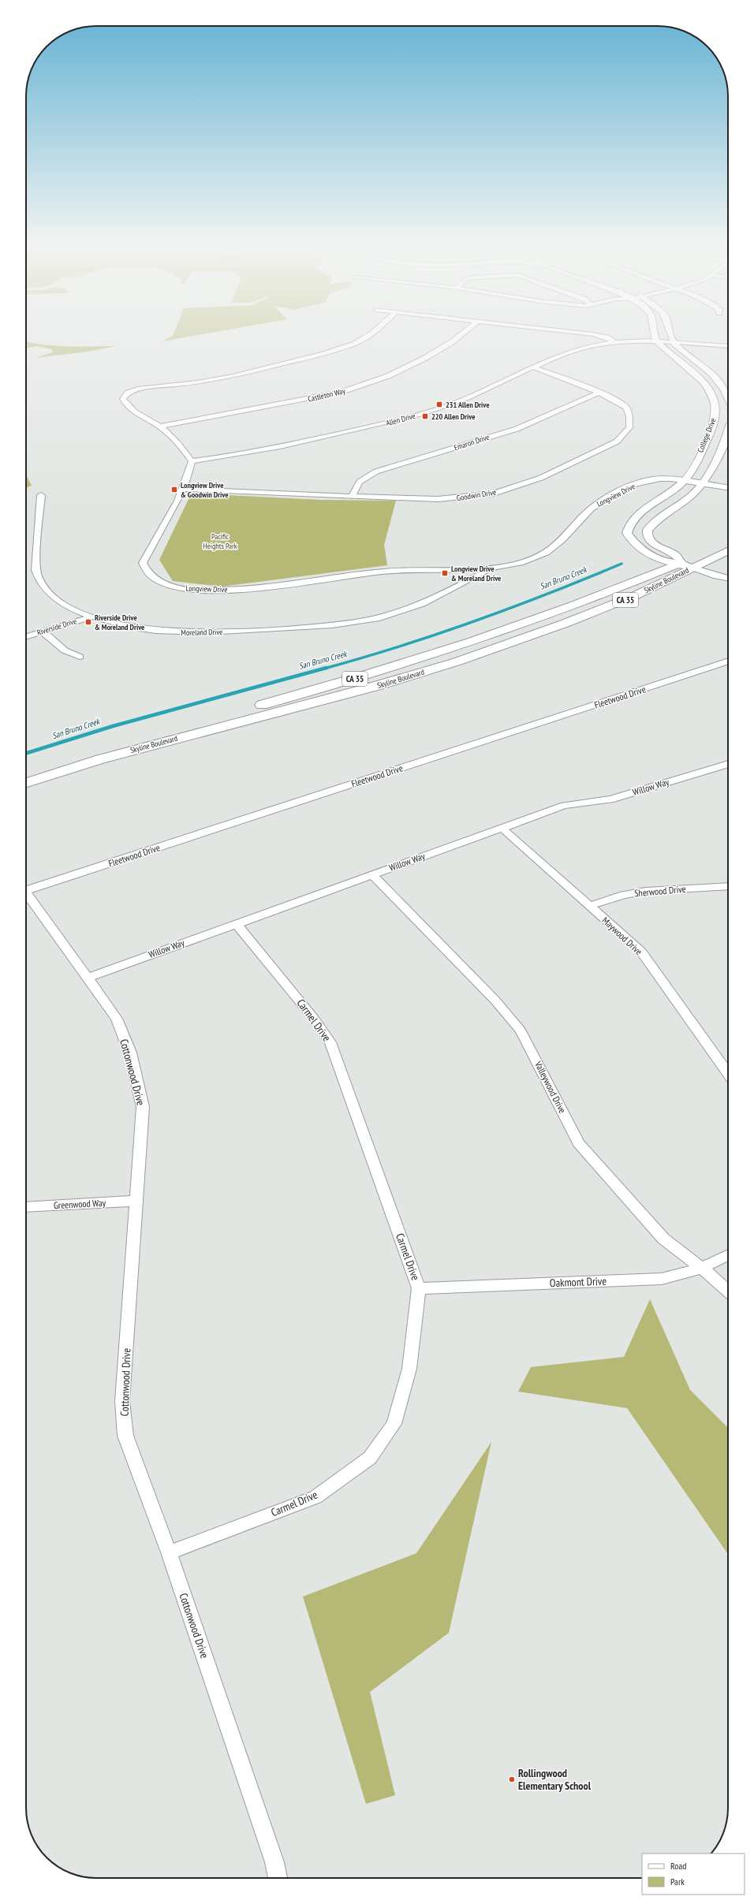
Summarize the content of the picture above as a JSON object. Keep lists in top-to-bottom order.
{
  "streets": {
    "main road": ["Skyline Boulevard", "CA 35"],
    "street": [
      "Castleton Way",
      "Allen Drive",
      "College Drive",
      "Emaron Drive",
      "Goodwin Drive",
      "Longview Drive",
      "Riverside Drive",
      "Moreland Drive",
      "Fleetwood Drive",
      "Willow Way",
      "Sherwood Drive",
      "Maywood Drive",
      "Carmel Drive",
      "Cottonwood Drive",
      "Valleywood Drive",
      "Greenwood Way",
      "Oakmont Drive"
    ]
  },
  "crossings": [
    ["Allen Drive", "College Drive"],
    ["Allen Drive", "Goodwin Drive"],
    ["Allen Drive", "Longview Drive"],
    ["College Drive", "Longview Drive"],
    ["College Drive", "Skyline Boulevard"],
    ["Emaron Drive", "Goodwin Drive"],
    ["Goodwin Drive", "Longview Drive"],
    ["Longview Drive", "Moreland Drive"],
    ["Riverside Drive", "Moreland Drive"],
    ["Willow Way", "Maywood Drive"],
    ["Willow Way", "Carmel Drive"],
    ["Willow Way", "Cottonwood Drive"],
    ["Willow Way", "Valleywood Drive"],
    ["Sherwood Drive", "Maywood Drive"],
    ["Carmel Drive", "Cottonwood Drive"],
    ["Carmel Drive", "Oakmont Drive"],
    ["Cottonwood Drive", "Greenwood Way"],
    ["Valleywood Drive", "Oakmont Drive"]
  ],
  "water": ["San Bruno Creek"],
  "parks": ["Pacific Heights Park"],
  "places": {
    "transit": [
      "231 Allen Drive",
      "220 Allen Drive",
      "Longview Drive & Goodwin Drive",
      "Longview Drive & Moreland Drive",
      "Riverside Drive & Moreland Drive"
    ],
    "other": ["Rollingwood Elementary School"]
  },
  "legend": ["Road", "Park"]
}
